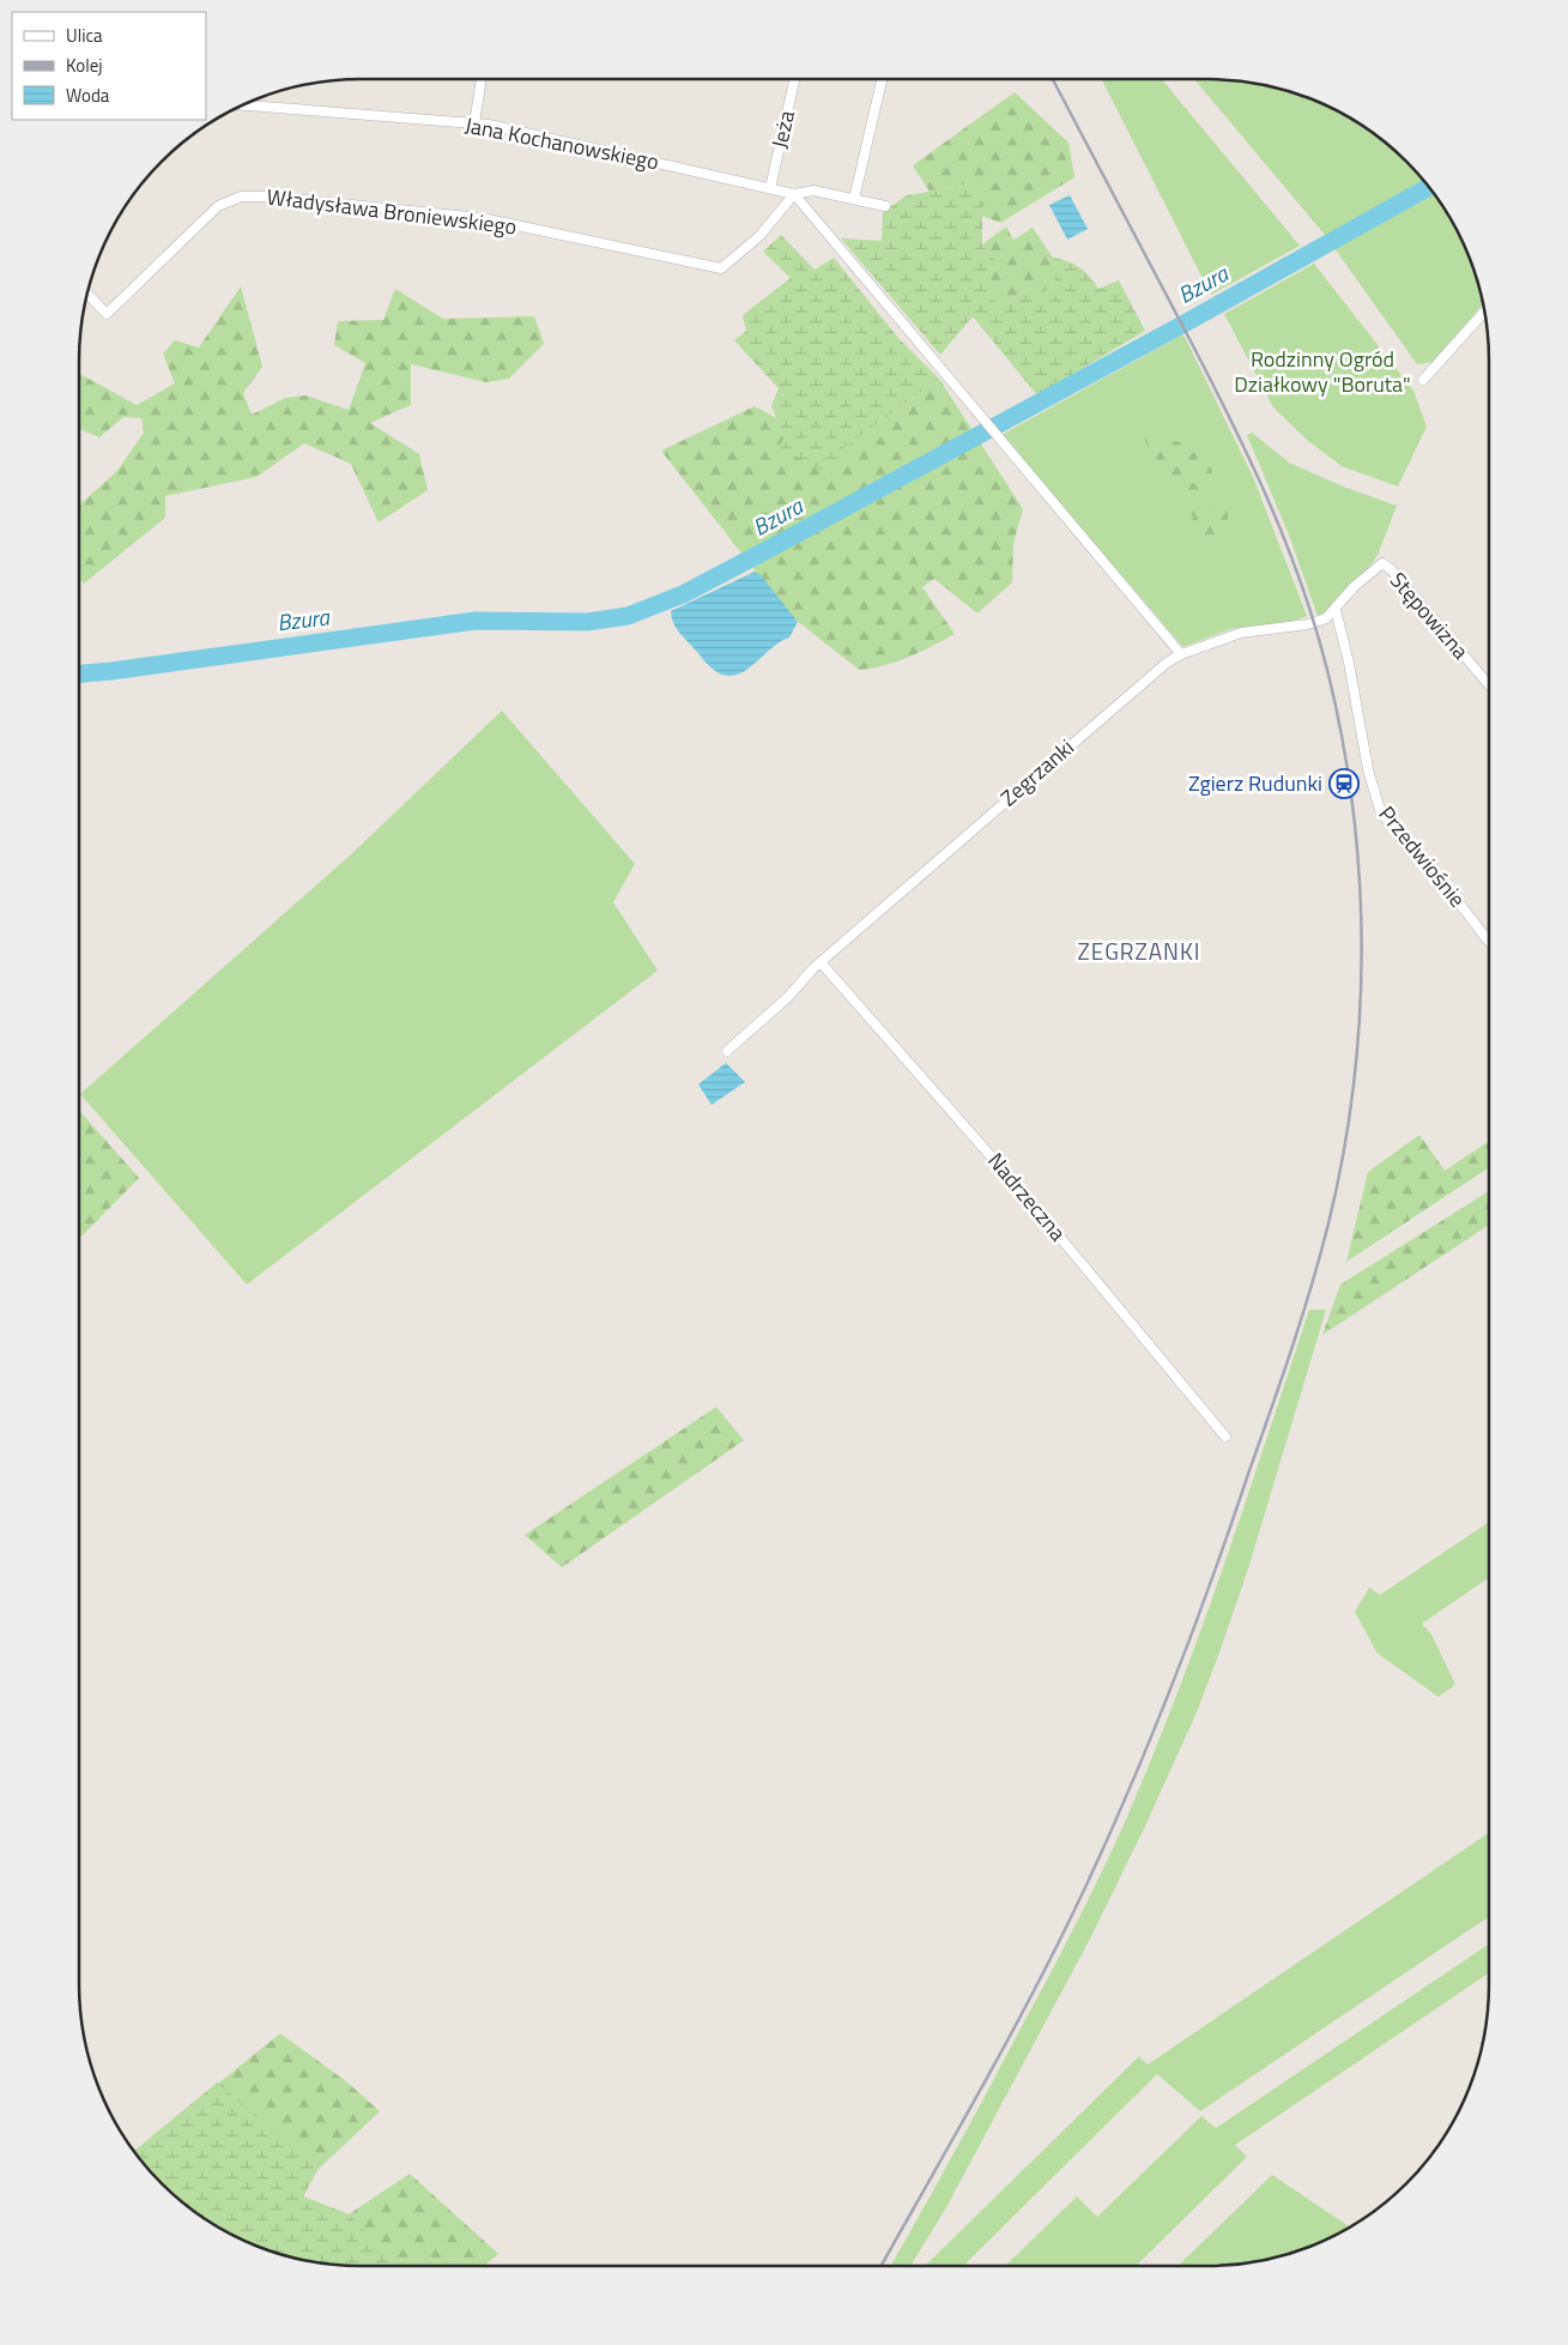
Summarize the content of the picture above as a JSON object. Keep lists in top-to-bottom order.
{
  "streets": {
    "street": [
      "Jeża",
      "Jana Kochanowskiego",
      "Władysława Broniewskiego",
      "Stępowizna",
      "Zegrzanki",
      "Przedwiośnie",
      "Nadrzeczna"
    ]
  },
  "crossings": [
    ["Jeża", "Jana Kochanowskiego"],
    ["Jana Kochanowskiego", "Władysława Broniewskiego"],
    ["Stępowizna", "Zegrzanki"],
    ["Zegrzanki", "Przedwiośnie"],
    ["Zegrzanki", "Nadrzeczna"]
  ],
  "districts": ["ZEGRZANKI"],
  "water": ["Bzura"],
  "parks": ["Rodzinny Ogród Działkowy \"Boruta\""],
  "places": {
    "station": ["Zgierz Rudunki"]
  },
  "legend": ["Ulica", "Kolej", "Woda"]
}
